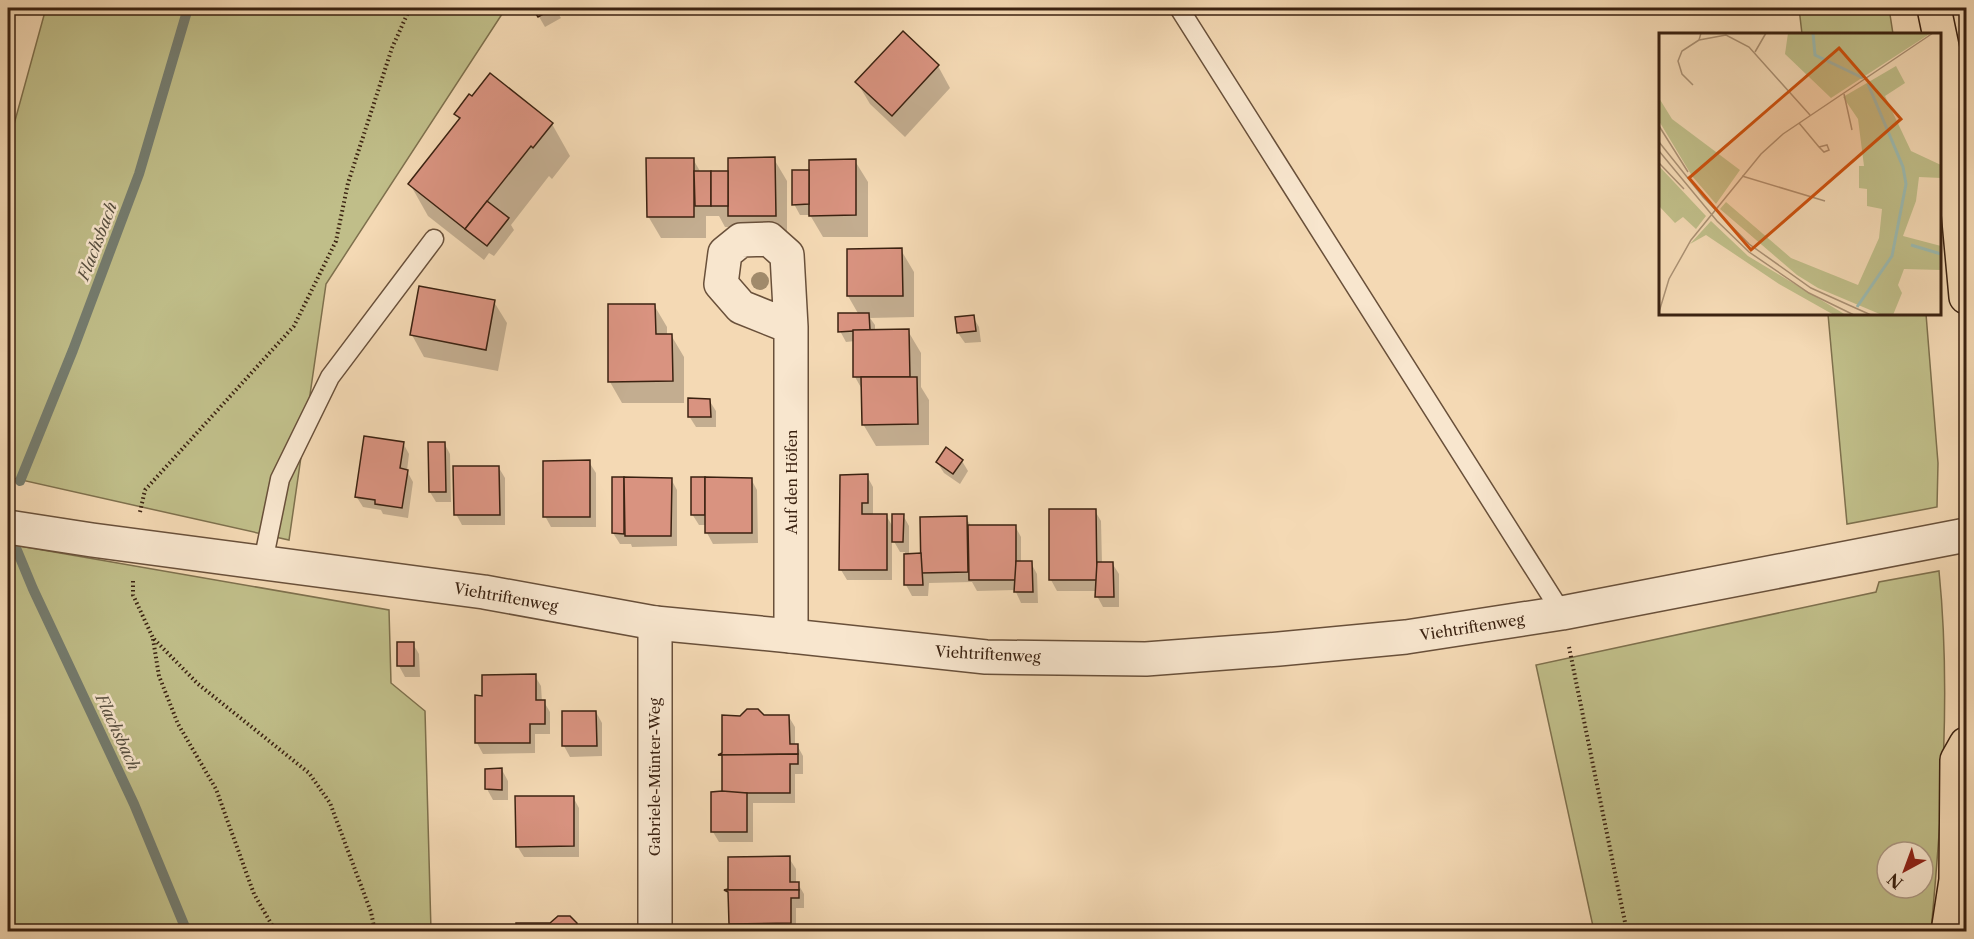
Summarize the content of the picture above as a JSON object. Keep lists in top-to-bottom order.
{
  "streets": {
    "street": ["Auf den Höfen", "Viehtriftenweg", "Gabriele-Münter-Weg"]
  },
  "crossings": [
    ["Auf den Höfen", "Viehtriftenweg"],
    ["Viehtriftenweg", "Gabriele-Münter-Weg"]
  ],
  "water": ["Flachsbach"],
  "north": "bottom left"
}
